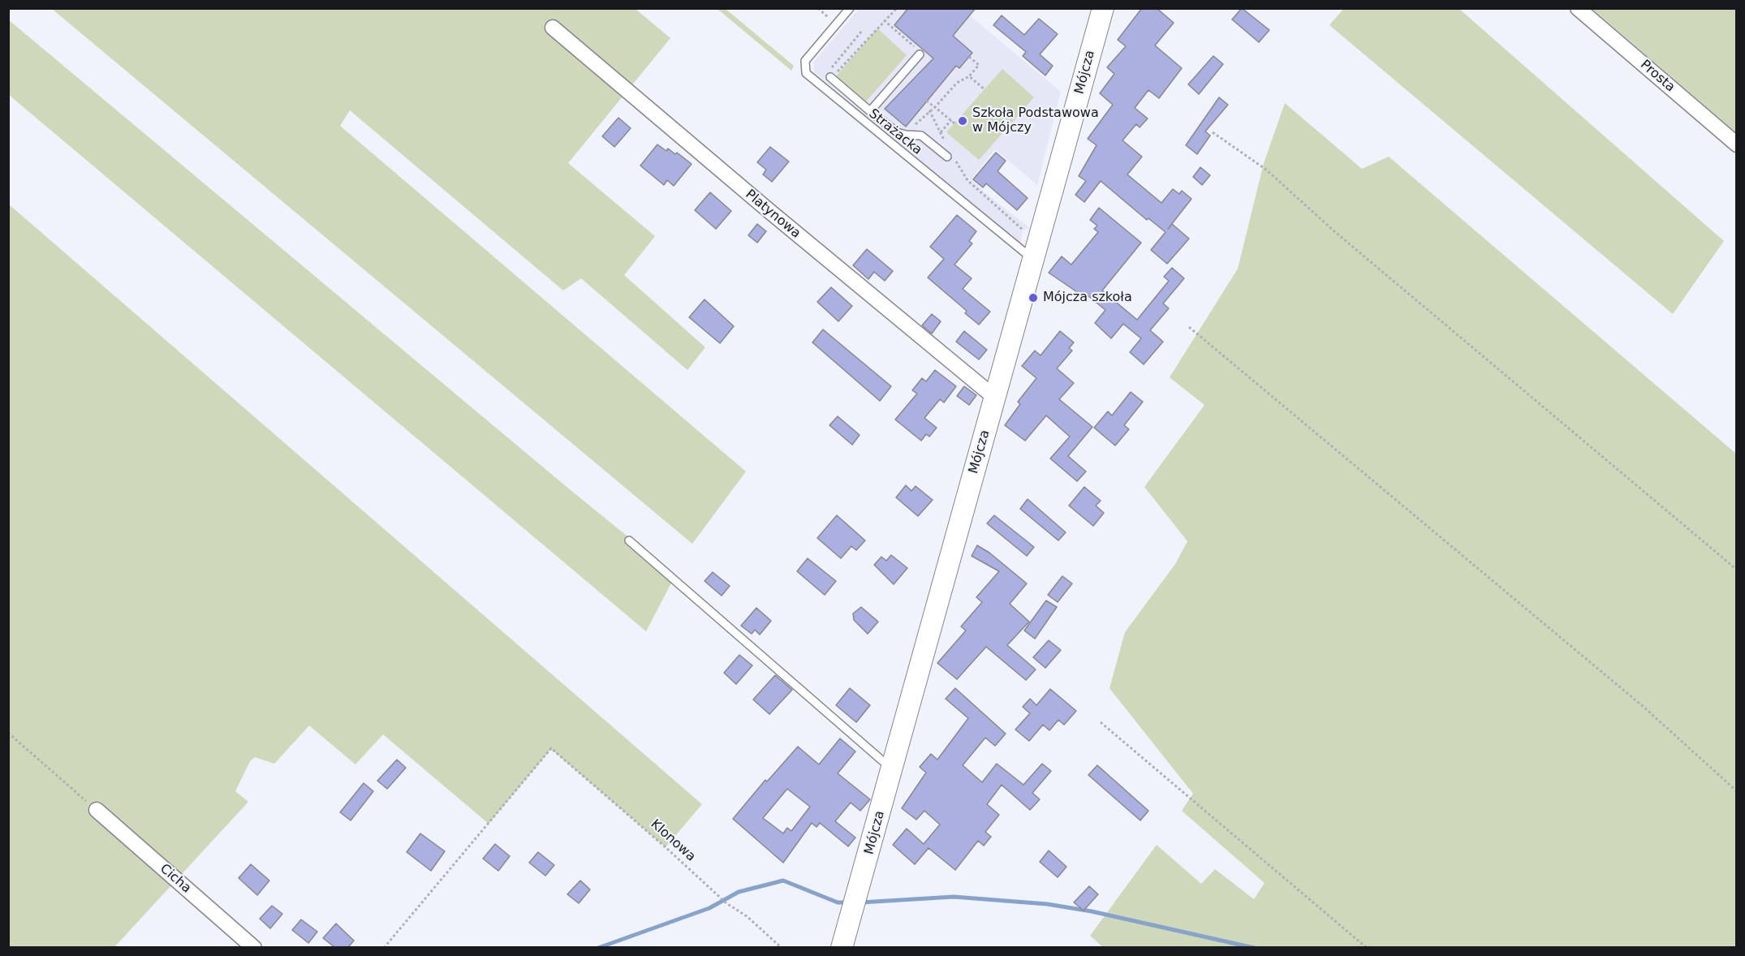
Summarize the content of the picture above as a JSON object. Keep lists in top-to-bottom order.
{
  "streets": {
    "street": [
      "Mójcza",
      "Prosta",
      "Platynowa",
      "Cicha"
    ],
    "lane": ["Strażacka"],
    "path": ["Klonowa"]
  },
  "crossings": [
    ["Mójcza", "Strażacka"],
    ["Mójcza", "Platynowa"]
  ],
  "places": ["Szkoła Podstawowa w Mójczy", "Mójcza szkoła"]
}
